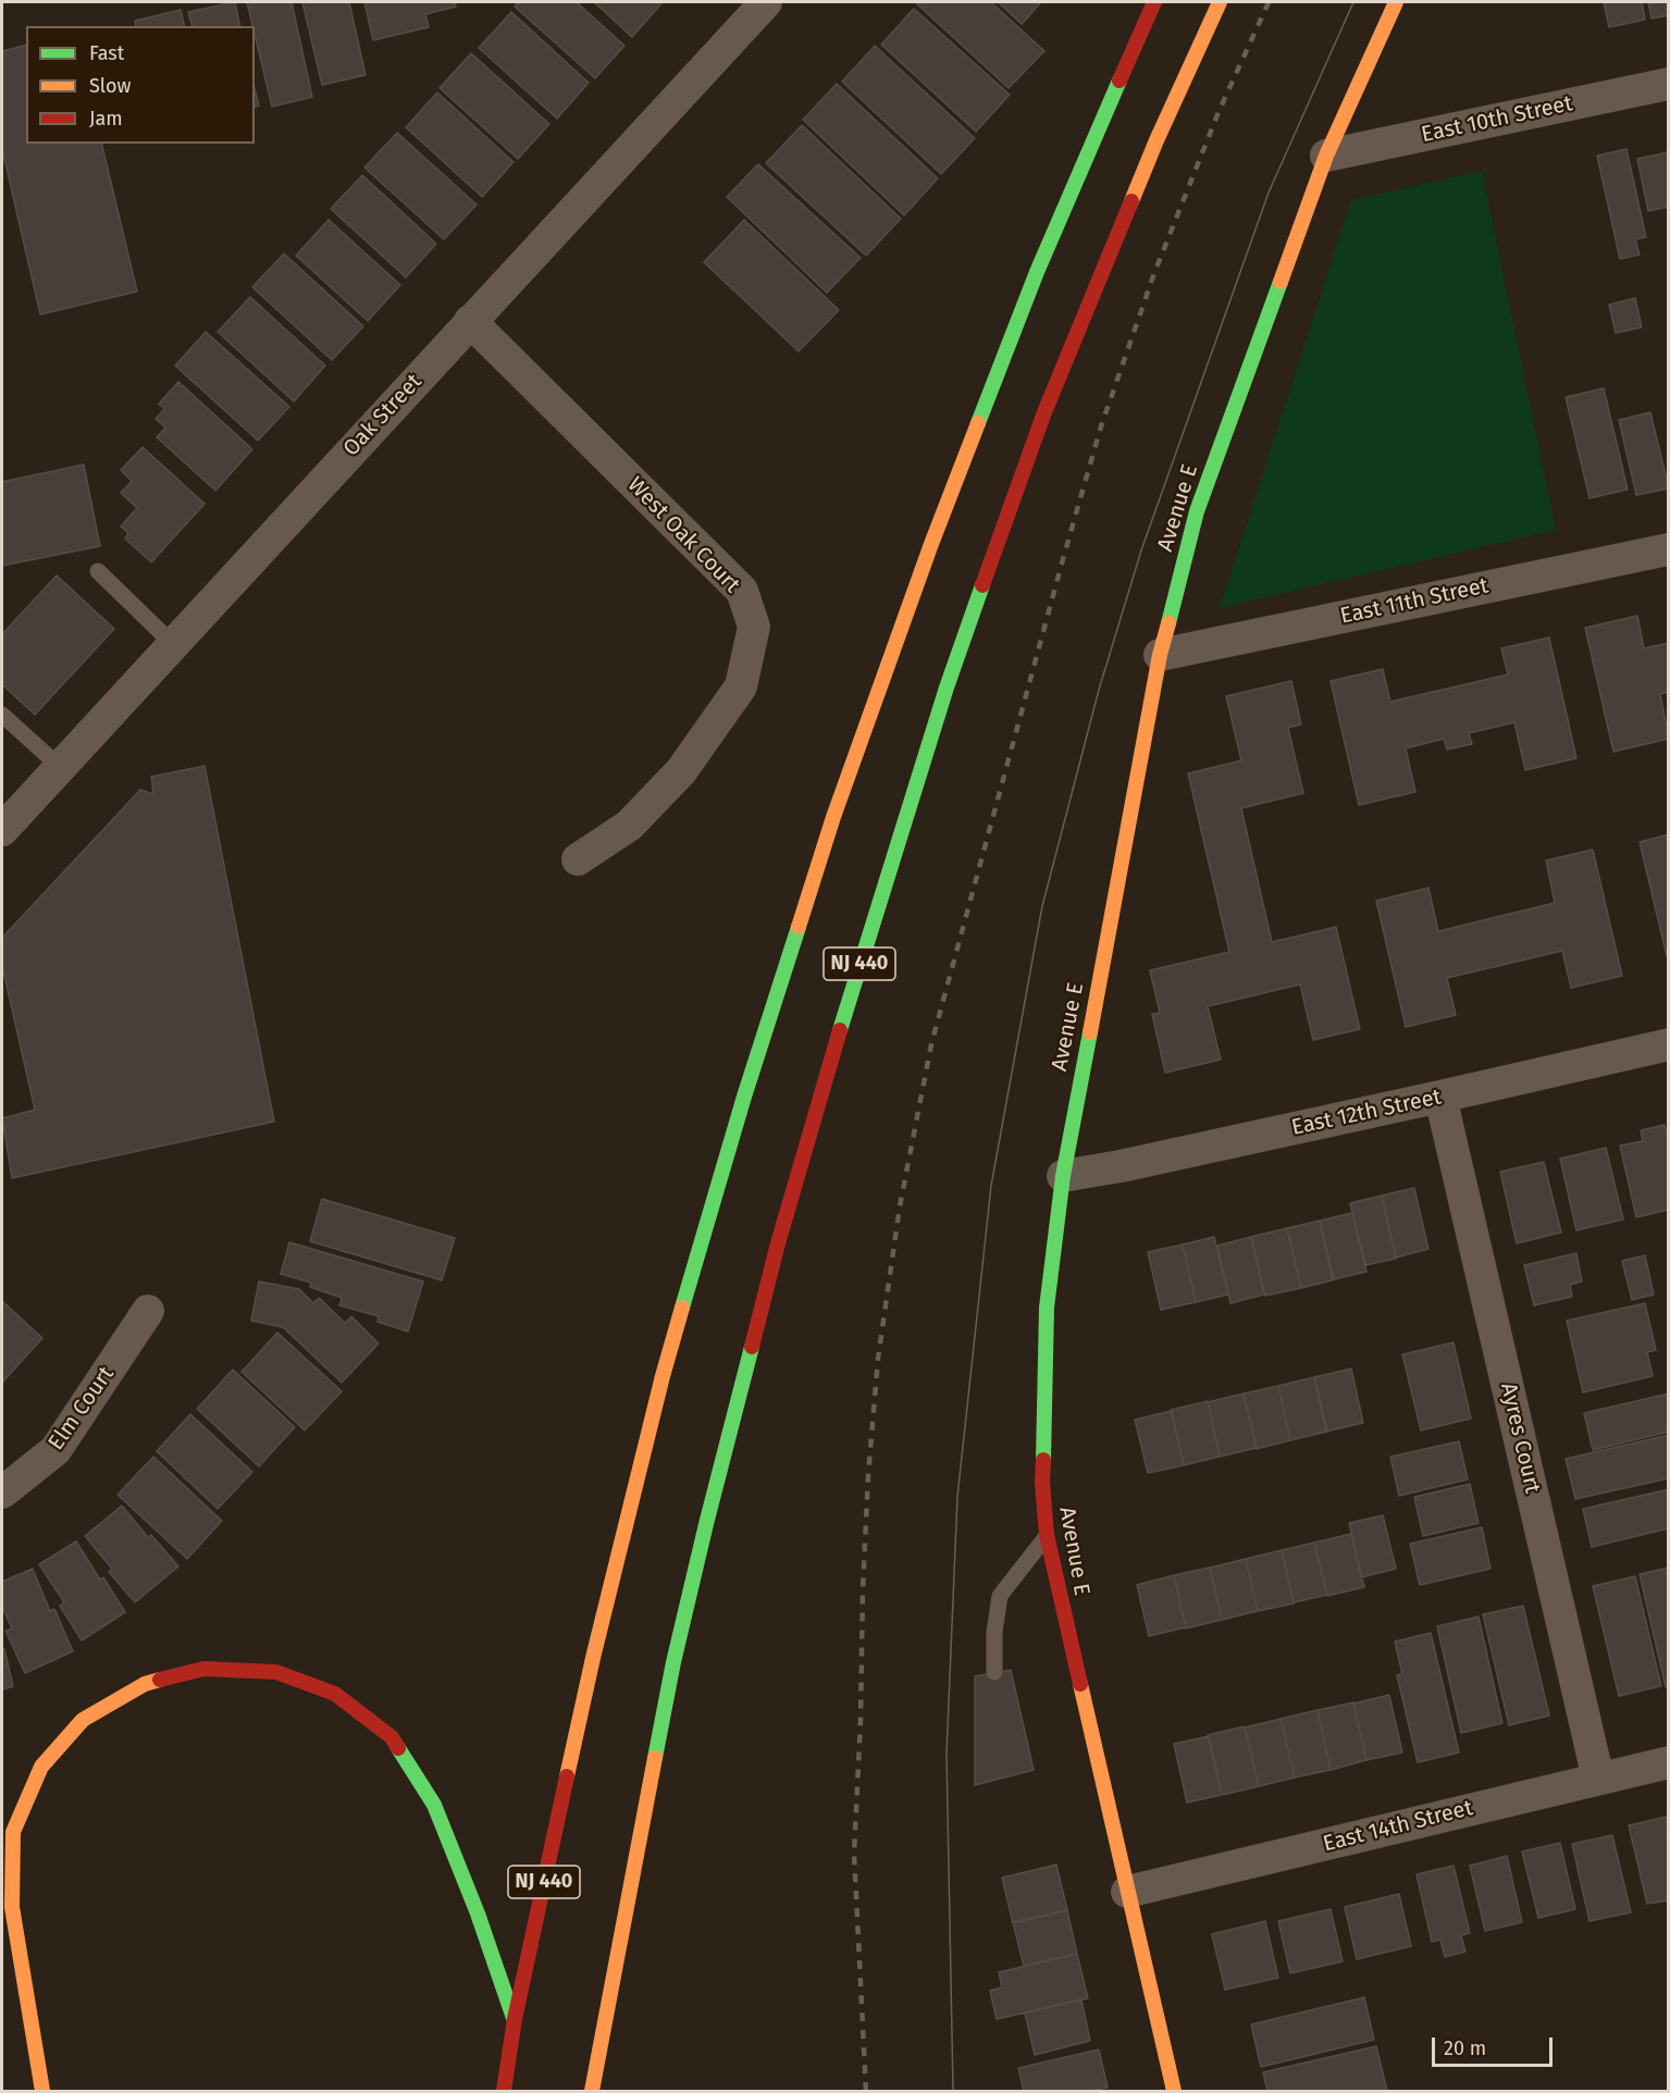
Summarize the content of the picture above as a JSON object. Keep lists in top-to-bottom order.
{
  "streets": {
    "main road": ["Avenue E", "NJ 440"],
    "street": [
      "East 10th Street",
      "Oak Street",
      "West Oak Court",
      "East 11th Street",
      "East 12th Street",
      "Elm Court",
      "Ayres Court",
      "East 14th Street"
    ]
  },
  "crossings": [
    ["East 10th Street", "Avenue E"],
    ["Oak Street", "West Oak Court"],
    ["Avenue E", "East 11th Street"],
    ["Avenue E", "East 12th Street"],
    ["Avenue E", "East 14th Street"],
    ["East 12th Street", "Ayres Court"],
    ["Ayres Court", "East 14th Street"]
  ],
  "legend": ["Fast", "Slow", "Jam"],
  "scale_bar": "20 m"
}
